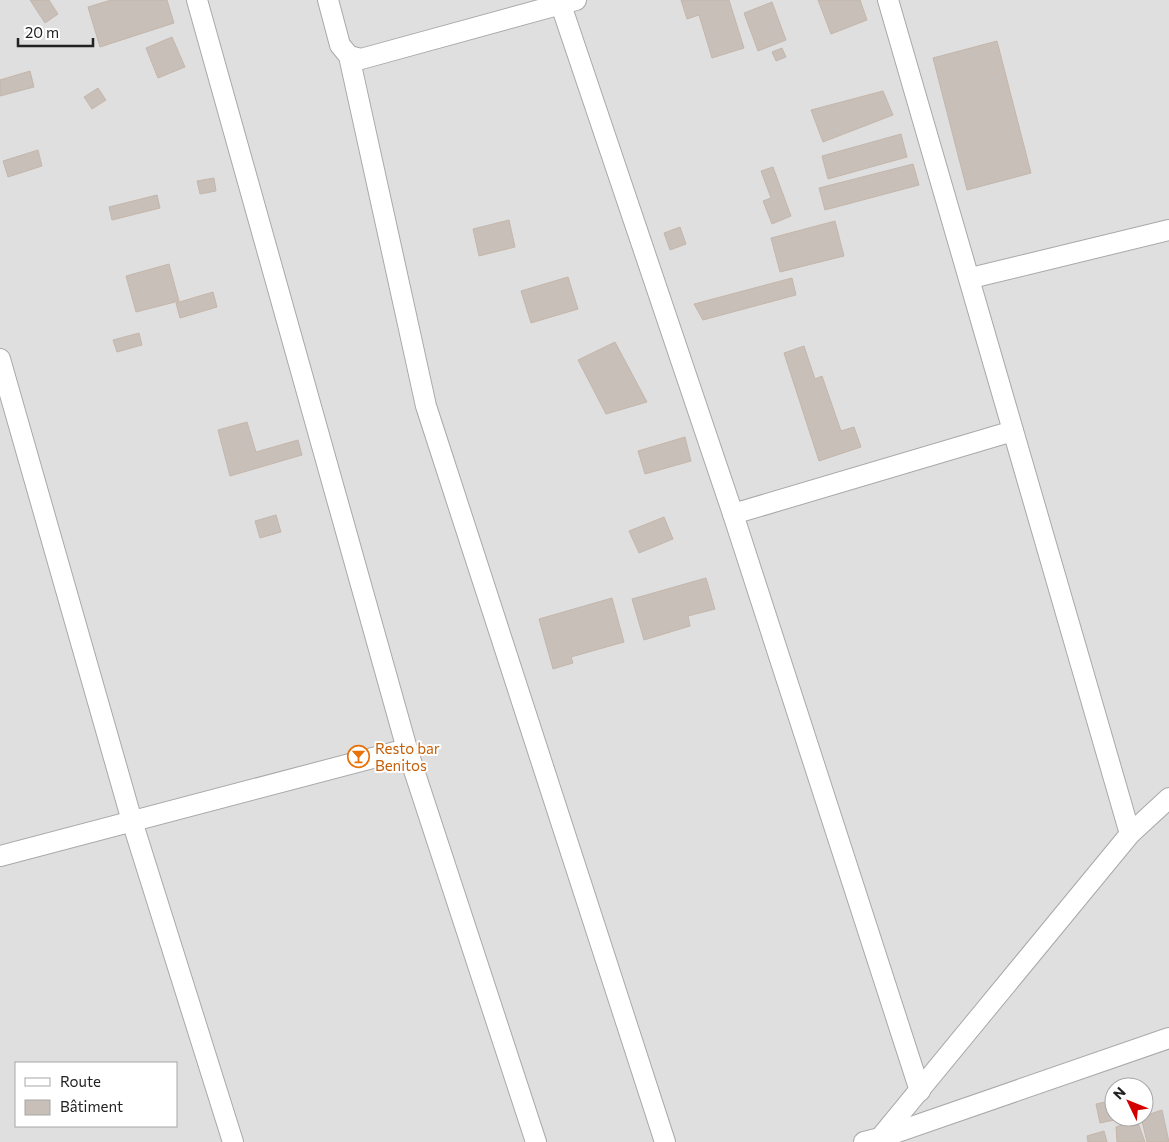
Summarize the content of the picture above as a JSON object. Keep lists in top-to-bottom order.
{
  "places": {
    "bar": ["Resto bar Benitos"]
  },
  "legend": ["Route", "Bâtiment"],
  "scale_bar": "20 m",
  "north": "top left"
}
